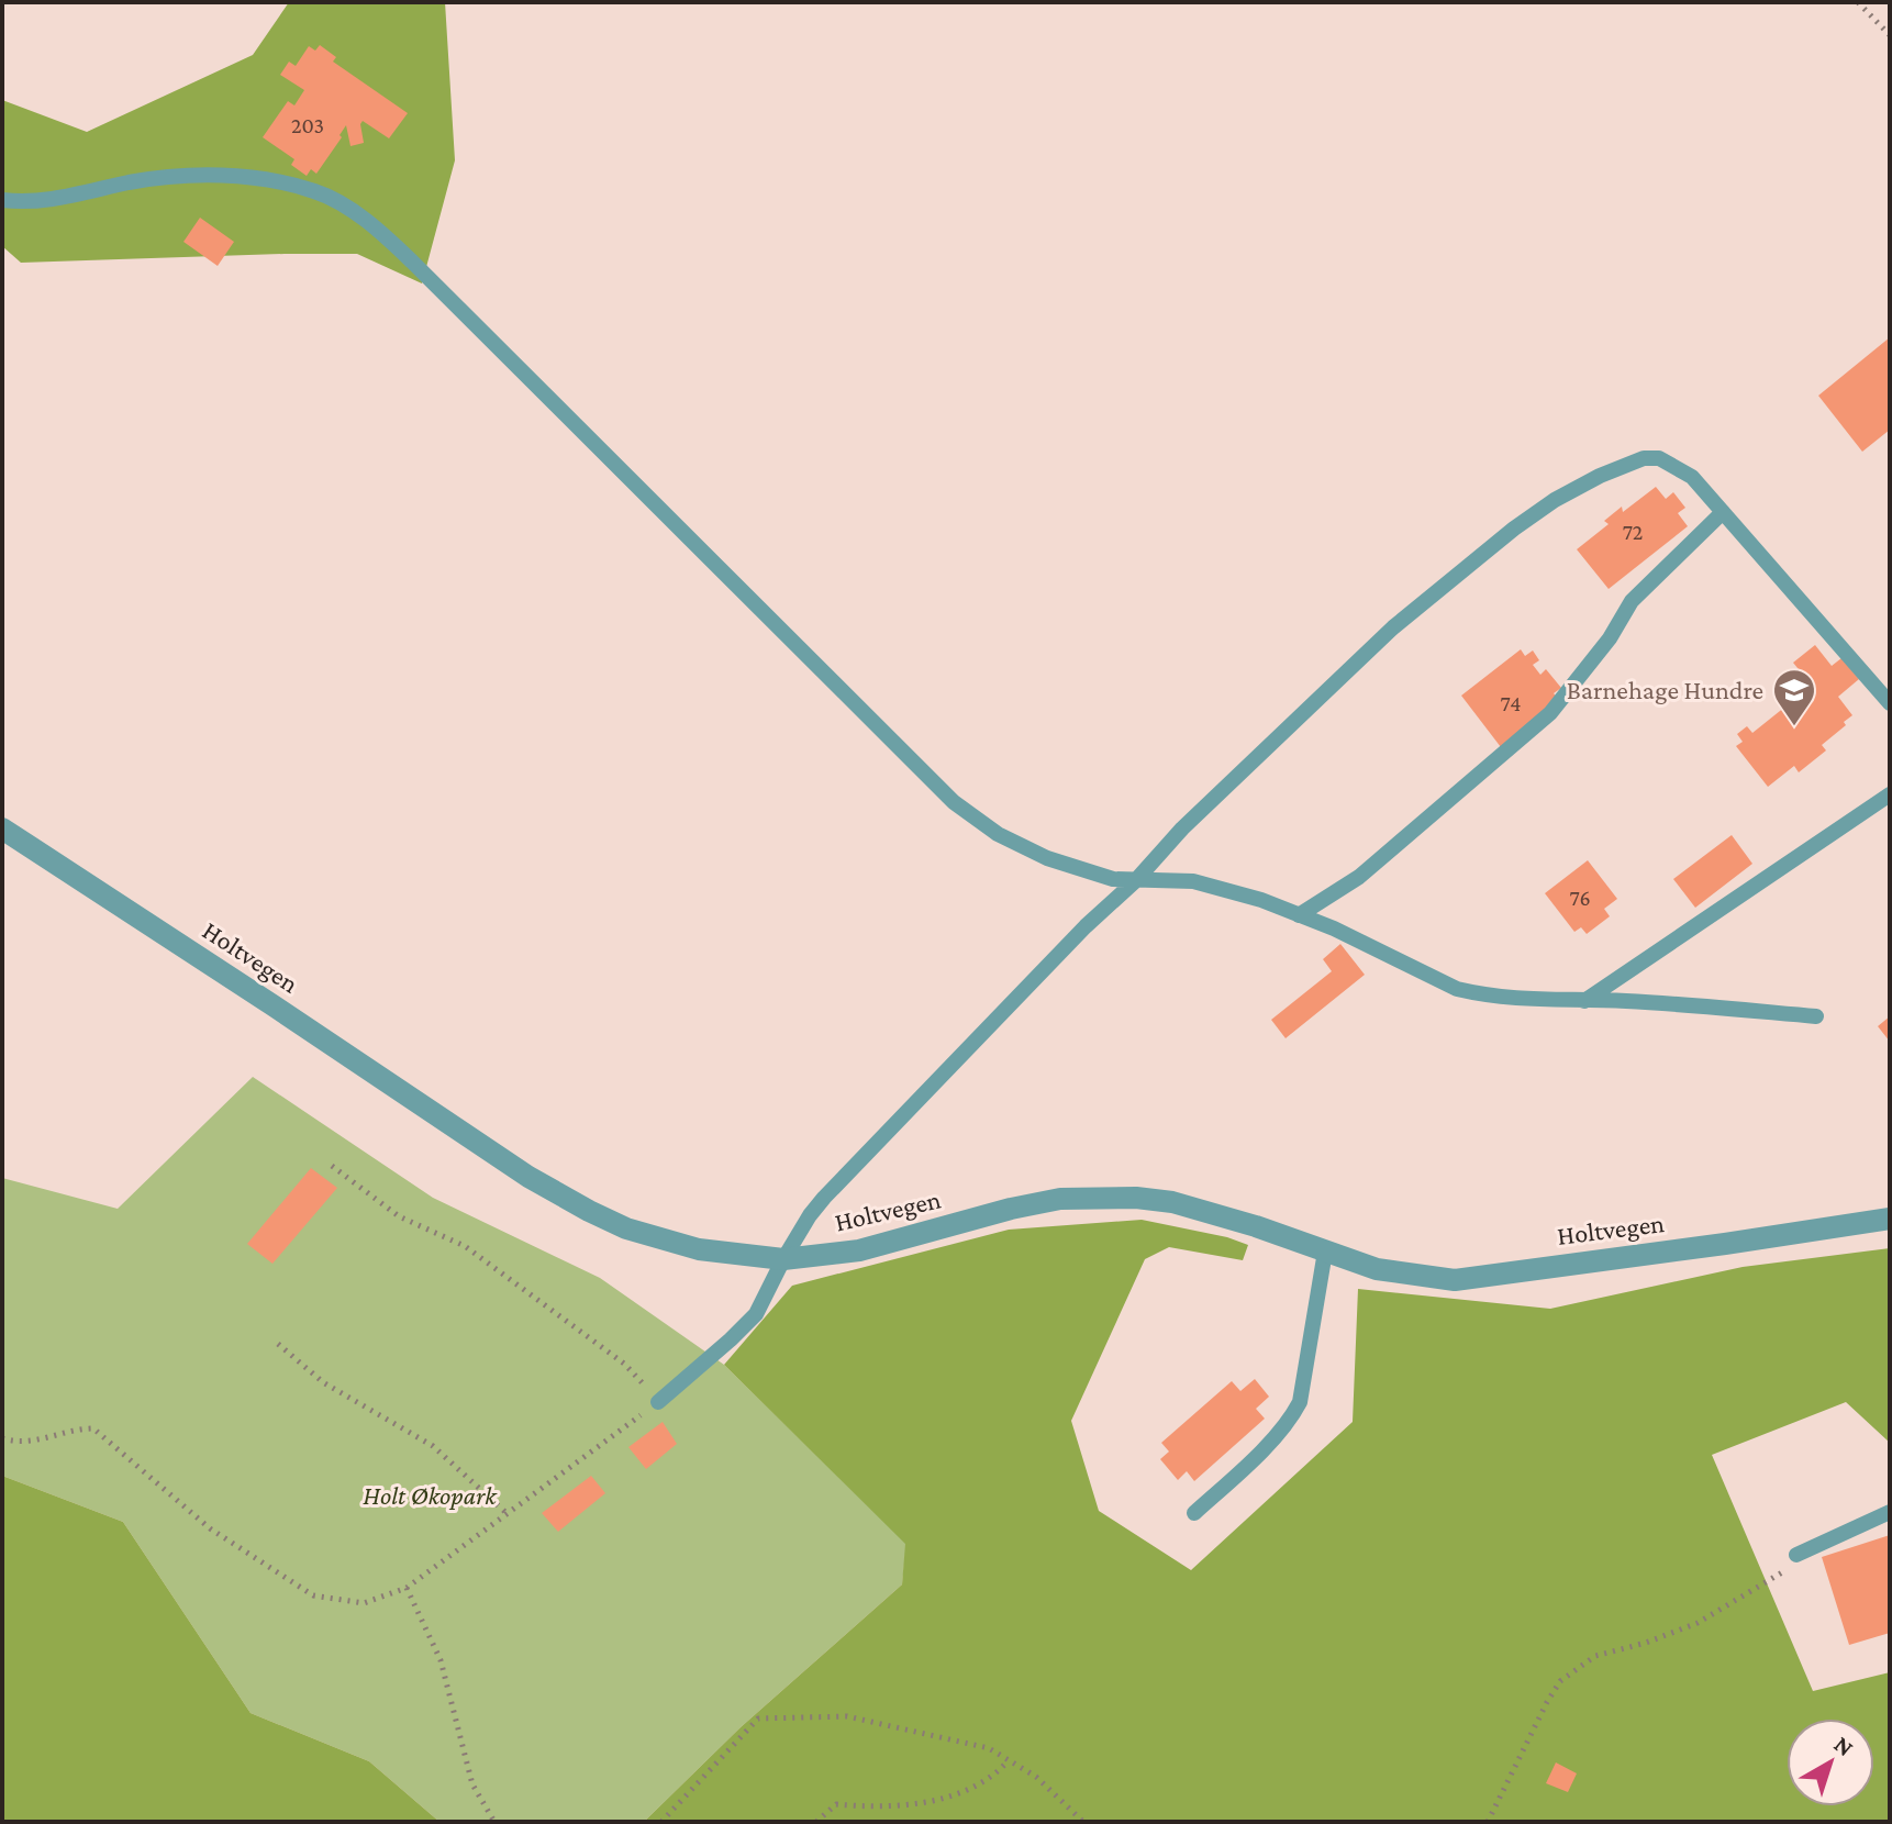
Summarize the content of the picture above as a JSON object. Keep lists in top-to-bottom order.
{
  "streets": {
    "street": ["Holtvegen"]
  },
  "parks": ["Holt Økopark"],
  "places": {
    "school or university": ["Barnehage Hundre"]
  },
  "house_numbers": [
    "203",
    "72",
    "74",
    "76"
  ],
  "north": "top right"
}
